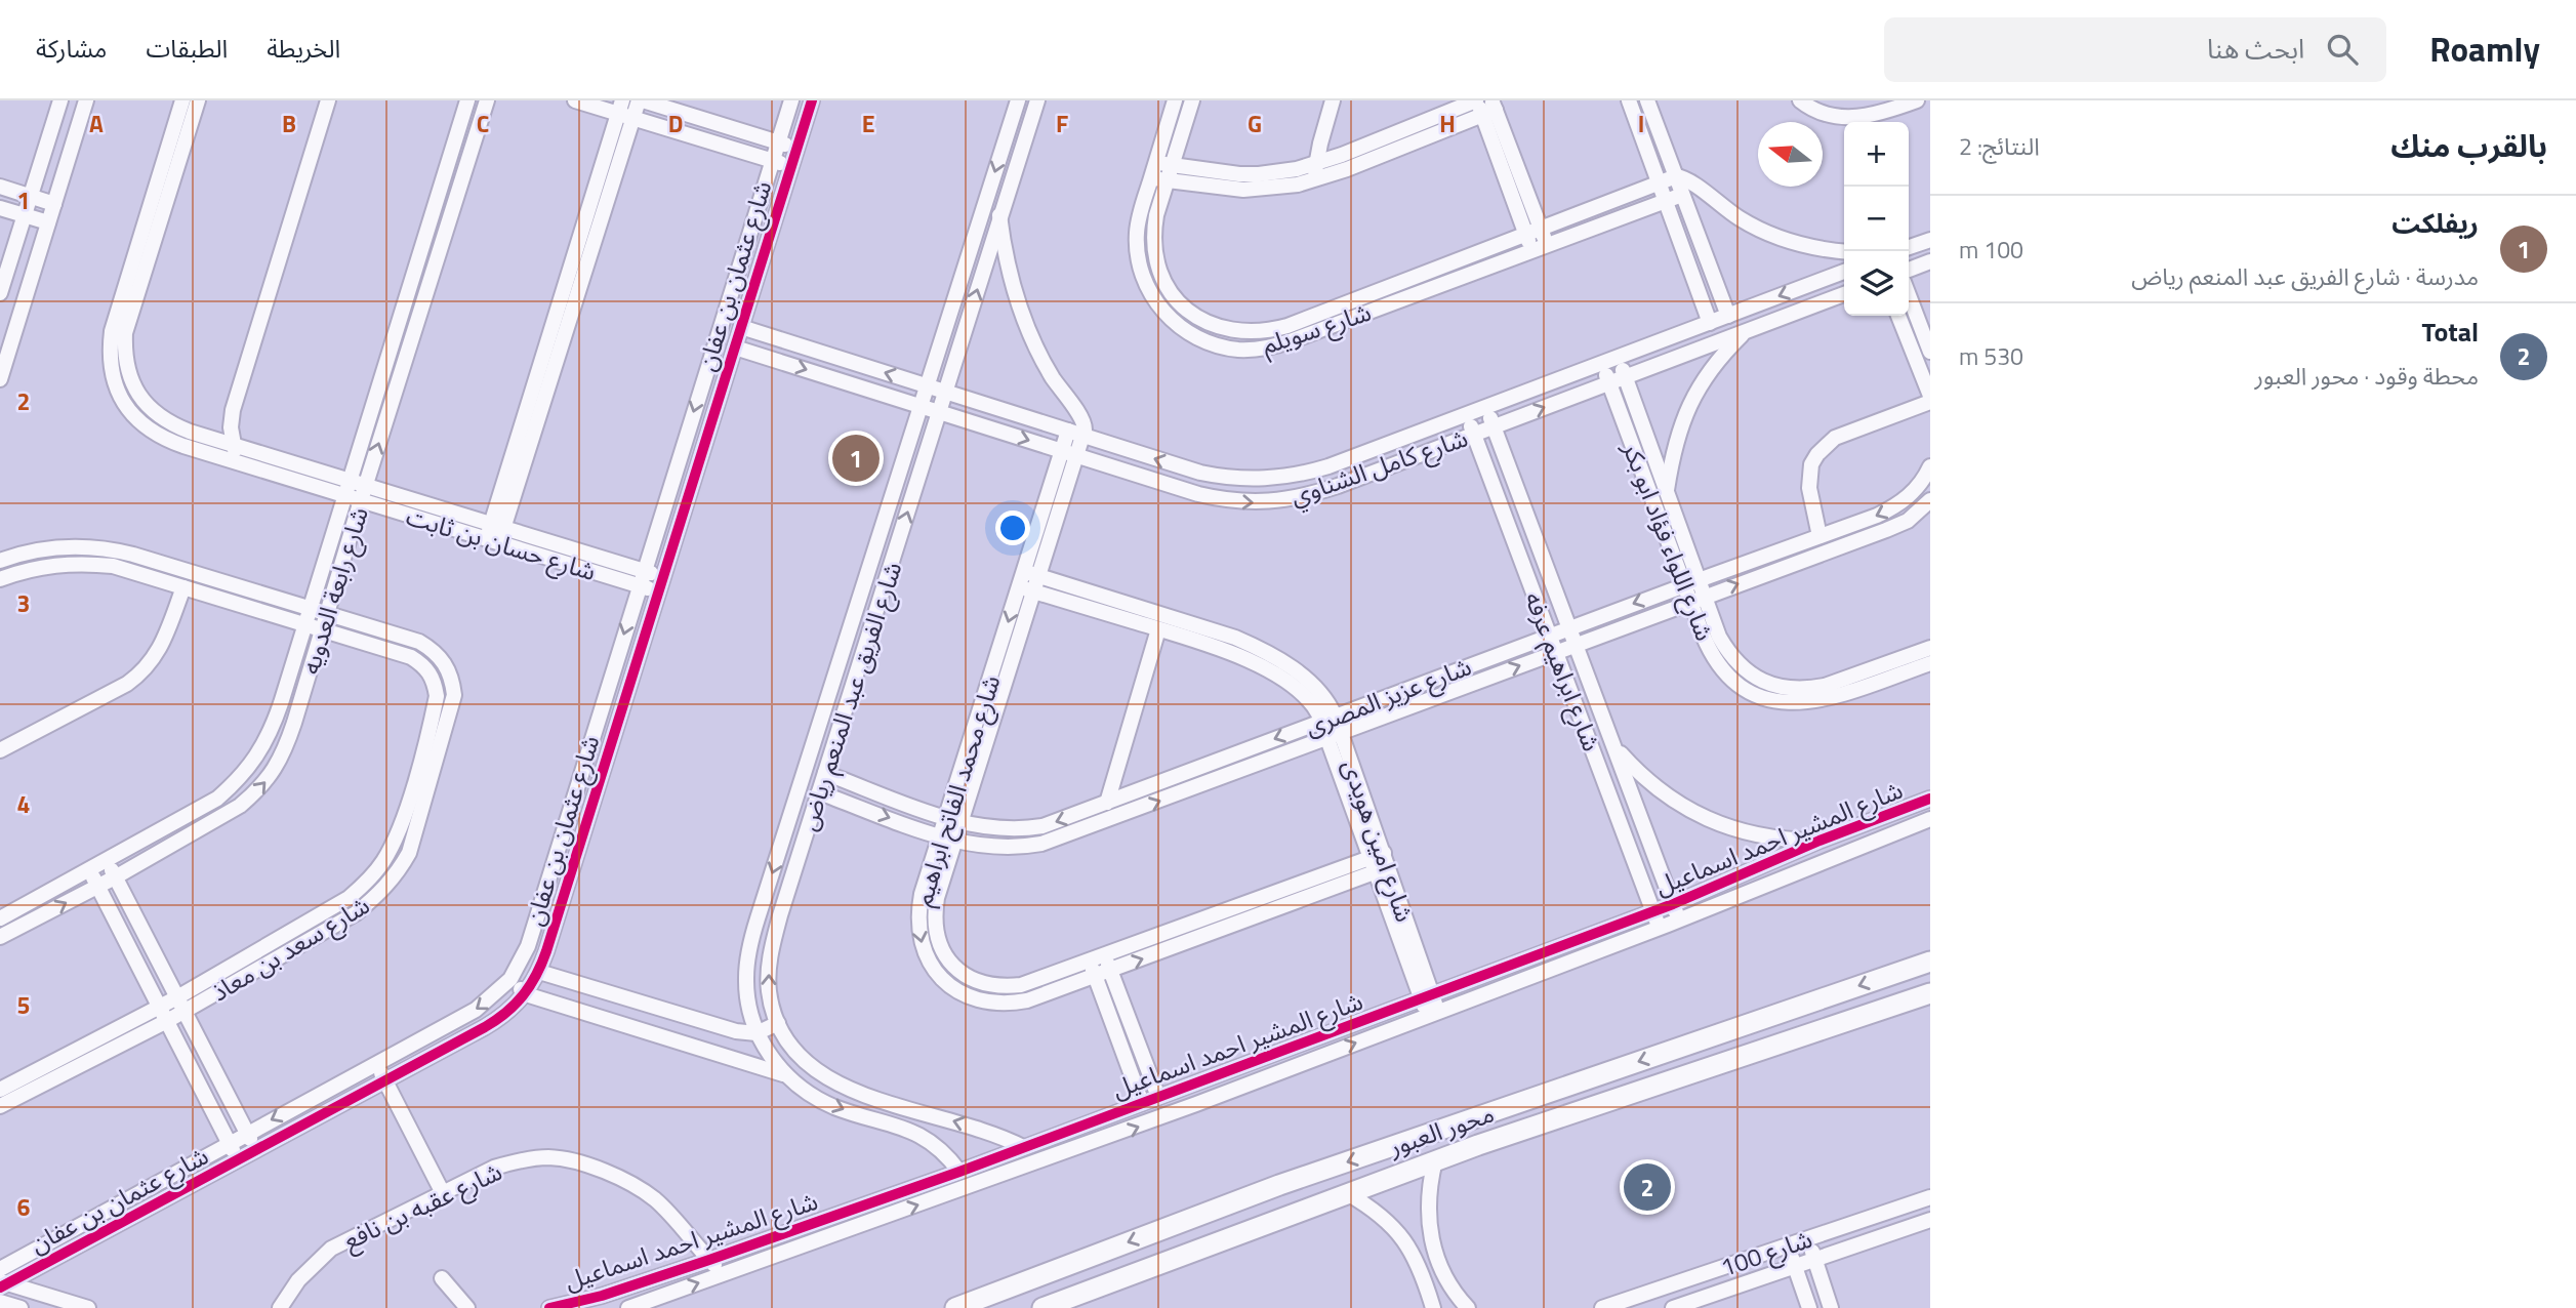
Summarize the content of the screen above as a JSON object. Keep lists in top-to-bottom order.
{
  "streets": {
    "highway": ["محور العبور"],
    "street": [
      "شارع عثمان بن عفان",
      "شارع سويلم",
      "شارع كامل الشناوي",
      "شارع اللواء فؤاد ابو بكر",
      "شارع حسان بن ثابت",
      "شارع رابعة العدويه",
      "شارع ابراهيم عرفه",
      "شارع الفريق عبد المنعم رياض",
      "شارع عزيز المصرى",
      "شارع محمد الفاتح ابراهيم",
      "شارع المشير احمد اسماعيل",
      "شارع امين هويدى",
      "شارع سعد بن معاذ",
      "شارع عقبه بن نافع",
      "شارع 100"
    ]
  },
  "crossings": [
    ["شارع عثمان بن عفان", "شارع كامل الشناوي"],
    ["شارع عثمان بن عفان", "شارع حسان بن ثابت"],
    ["شارع كامل الشناوي", "شارع اللواء فؤاد ابو بكر"],
    ["شارع كامل الشناوي", "شارع ابراهيم عرفه"],
    ["شارع كامل الشناوي", "شارع الفريق عبد المنعم رياض"],
    ["شارع كامل الشناوي", "شارع محمد الفاتح ابراهيم"],
    ["شارع اللواء فؤاد ابو بكر", "شارع عزيز المصرى"],
    ["شارع حسان بن ثابت", "شارع رابعة العدويه"],
    ["شارع رابعة العدويه", "شارع سعد بن معاذ"],
    ["شارع ابراهيم عرفه", "شارع عزيز المصرى"],
    ["شارع ابراهيم عرفه", "شارع المشير احمد اسماعيل"],
    ["شارع الفريق عبد المنعم رياض", "شارع عزيز المصرى"],
    ["شارع الفريق عبد المنعم رياض", "شارع المشير احمد اسماعيل"],
    ["شارع عزيز المصرى", "شارع محمد الفاتح ابراهيم"],
    ["شارع عزيز المصرى", "شارع امين هويدى"],
    ["شارع محمد الفاتح ابراهيم", "شارع امين هويدى"],
    ["شارع المشير احمد اسماعيل", "شارع امين هويدى"],
    ["شارع المشير احمد اسماعيل", "شارع عقبه بن نافع"]
  ],
  "north": "left",
  "page": {
    "header": "Roamly",
    "search": "ابحث هنا",
    "nav": ["الخريطة", "الطبقات", "مشاركة"],
    "heading": ["بالقرب منك", "النتائج: 2"],
    "map_buttons": ["+", "−"],
    "list": [
      {
        "mark": "1",
        "name": "ريفلكت",
        "note": "مدرسة · شارع الفريق عبد المنعم رياض",
        "value": "100 m"
      },
      {
        "mark": "2",
        "name": "Total",
        "note": "محطة وقود · محور العبور",
        "value": "530 m"
      }
    ],
    "pins": ["1", "2"]
  },
  "grid": {
    "columns": [
      "A",
      "B",
      "C",
      "D",
      "E",
      "F",
      "G",
      "H",
      "I"
    ],
    "rows": [
      "1",
      "2",
      "3",
      "4",
      "5",
      "6"
    ]
  }
}
